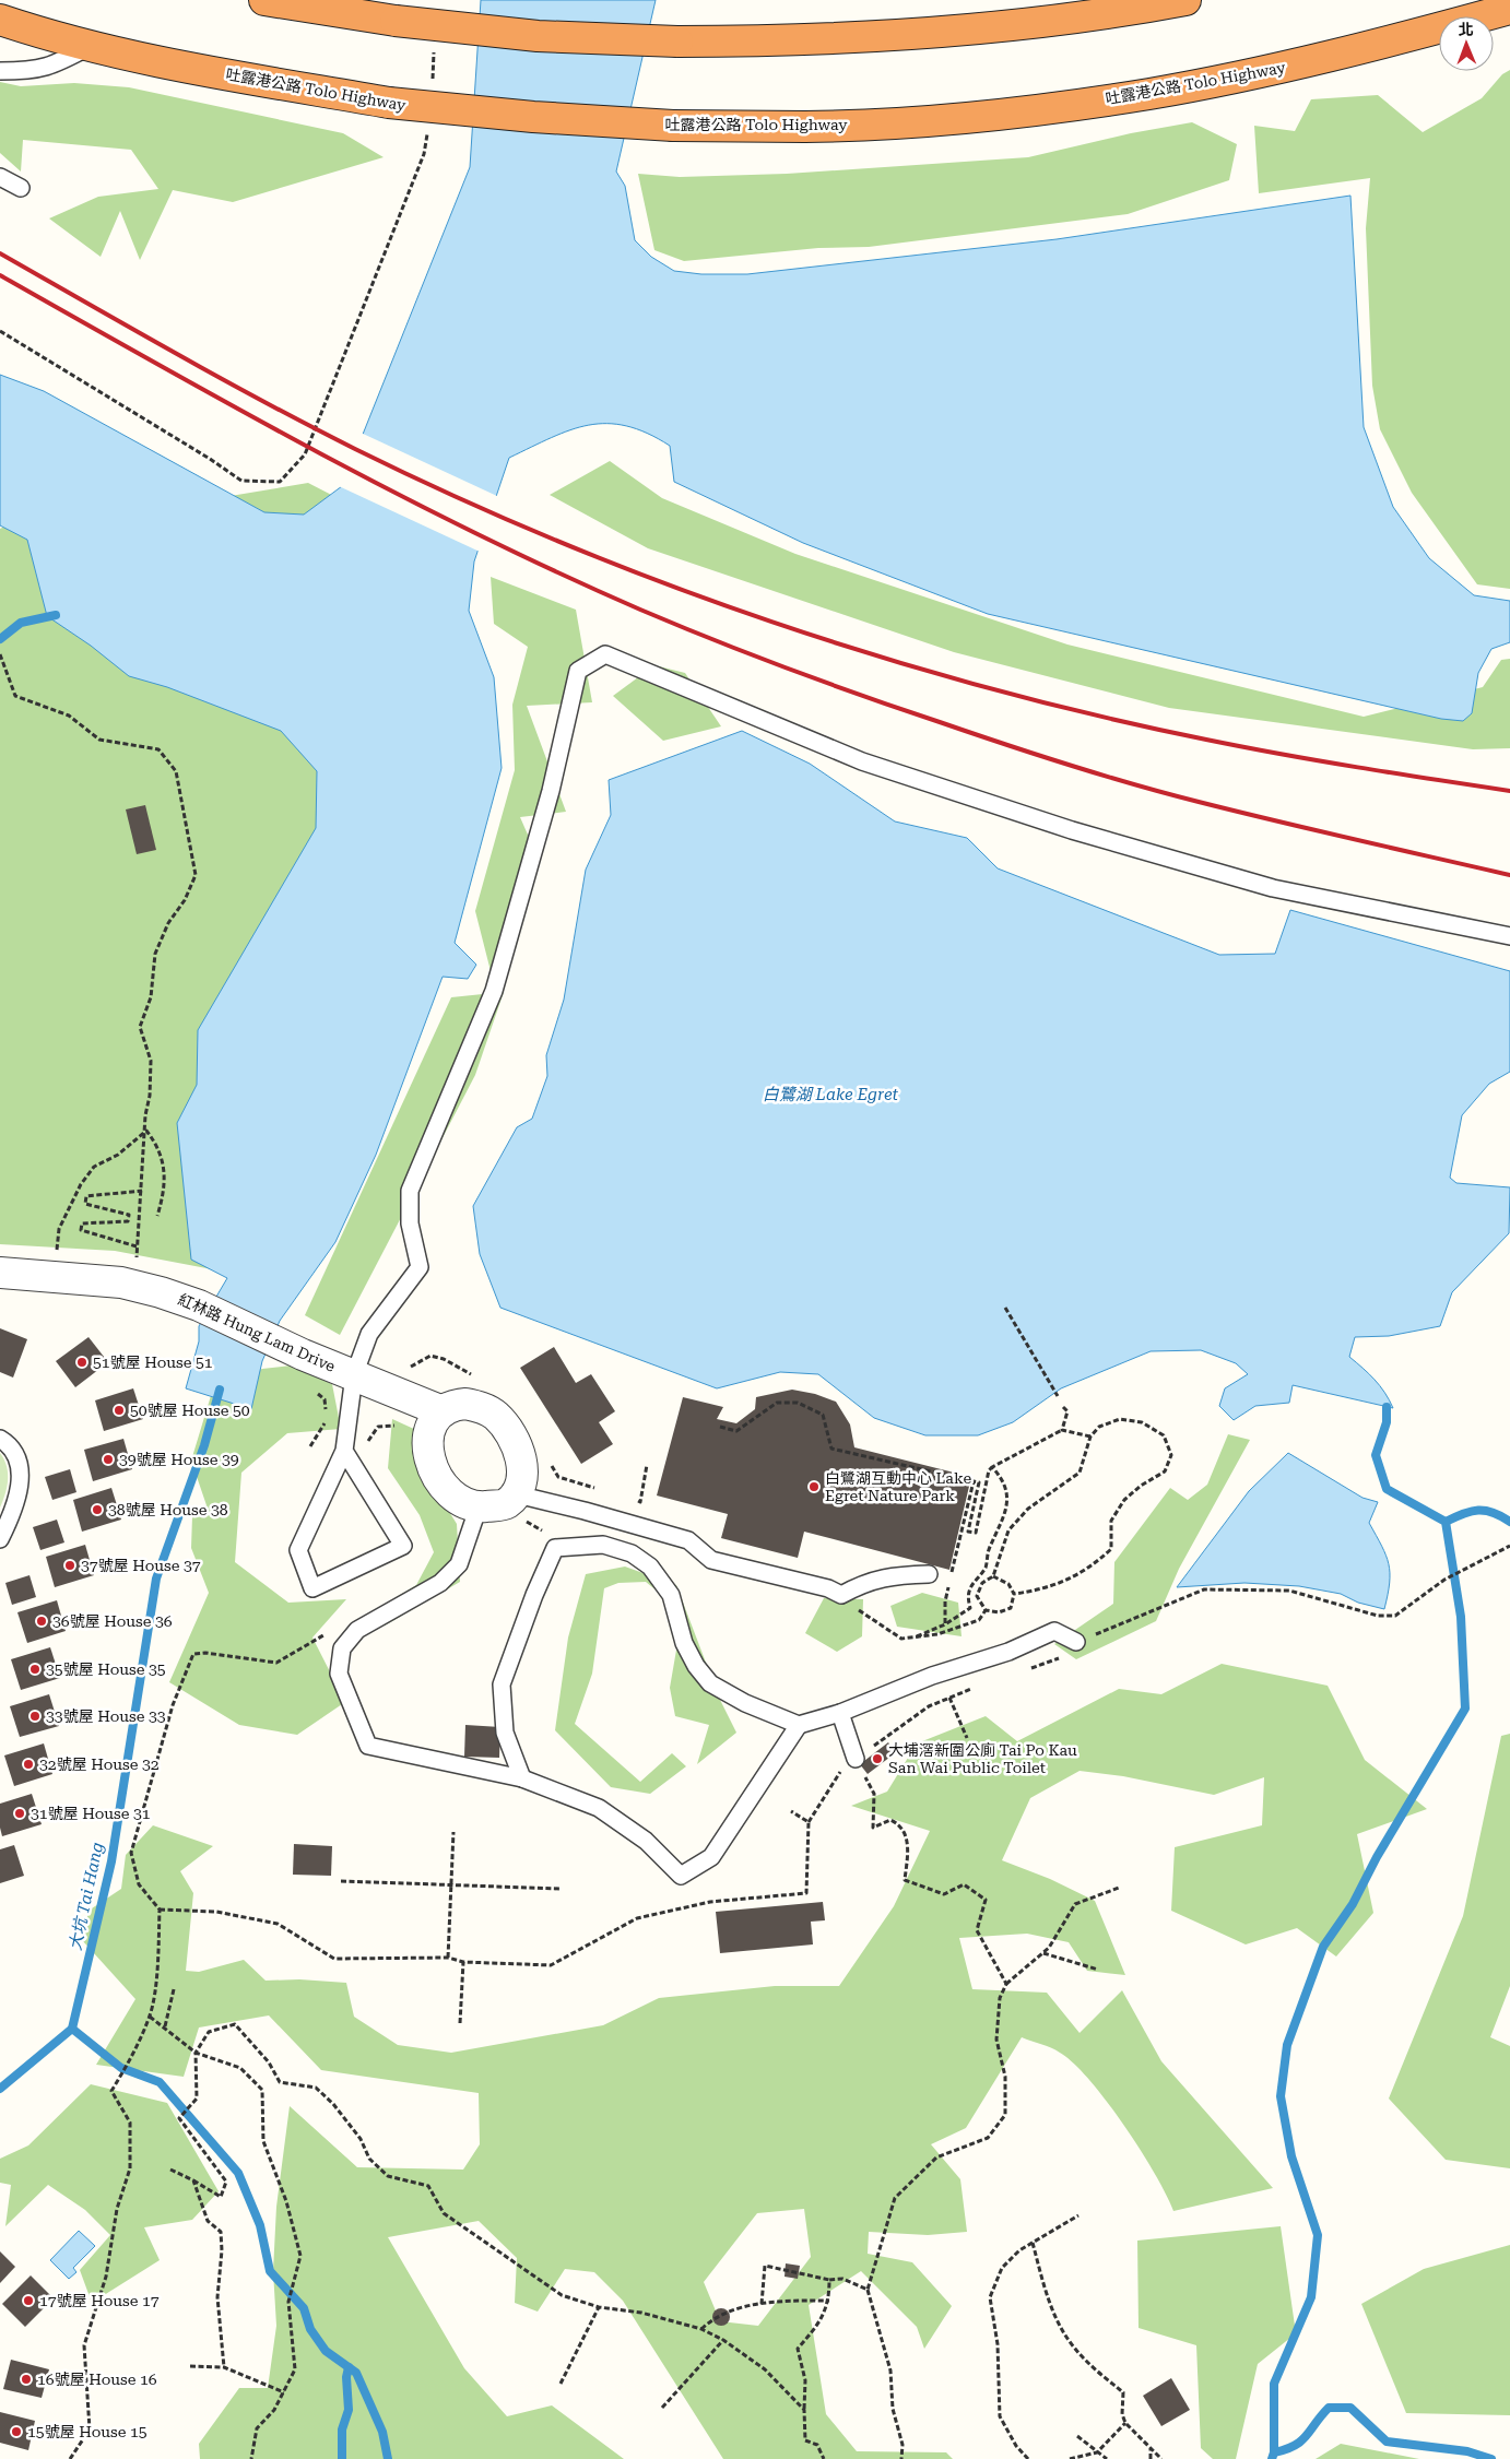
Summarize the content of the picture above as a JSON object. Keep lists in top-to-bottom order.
{
  "streets": {
    "highway": ["吐露港公路 Tolo Highway"],
    "street": ["紅林路 Hung Lam Drive"]
  },
  "water": ["白鷺湖 Lake Egret", "大坑 Tai Hang"],
  "places": [
    "51號屋 House 51",
    "50號屋 House 50",
    "39號屋 House 39",
    "白鷺湖互動中心 Lake Egret Nature Park",
    "38號屋 House 38",
    "37號屋 House 37",
    "36號屋 House 36",
    "35號屋 House 35",
    "33號屋 House 33",
    "大埔滘新圍公廁 Tai Po Kau San Wai Public Toilet",
    "32號屋 House 32",
    "31號屋 House 31",
    "17號屋 House 17",
    "16號屋 House 16",
    "15號屋 House 15"
  ],
  "north": "top"
}
